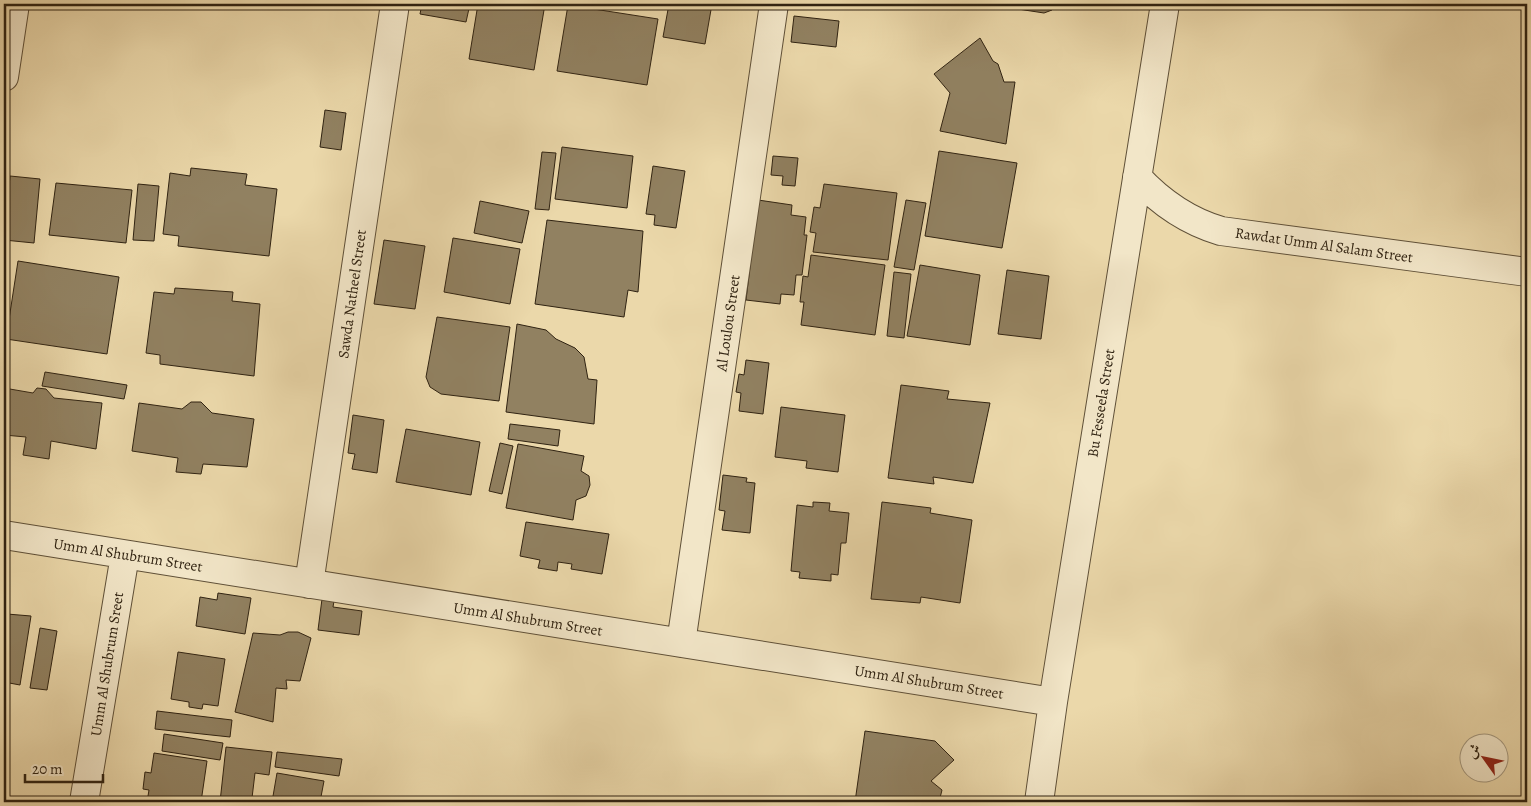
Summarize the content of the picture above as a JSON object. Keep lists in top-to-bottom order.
{
  "streets": {
    "street": [
      "Rawdat Umm Al Salam Street",
      "Sawda Natheel Street",
      "Al Loulou Street",
      "Bu Fesseela Street",
      "Umm Al Shubrum Street",
      "Umm Al Shubrum Sreet"
    ]
  },
  "crossings": [
    ["Rawdat Umm Al Salam Street", "Bu Fesseela Street"],
    ["Sawda Natheel Street", "Umm Al Shubrum Street"],
    ["Al Loulou Street", "Umm Al Shubrum Street"],
    ["Bu Fesseela Street", "Umm Al Shubrum Street"],
    ["Umm Al Shubrum Street", "Umm Al Shubrum Sreet"]
  ],
  "scale_bar": "20 m",
  "north": "top left"
}
